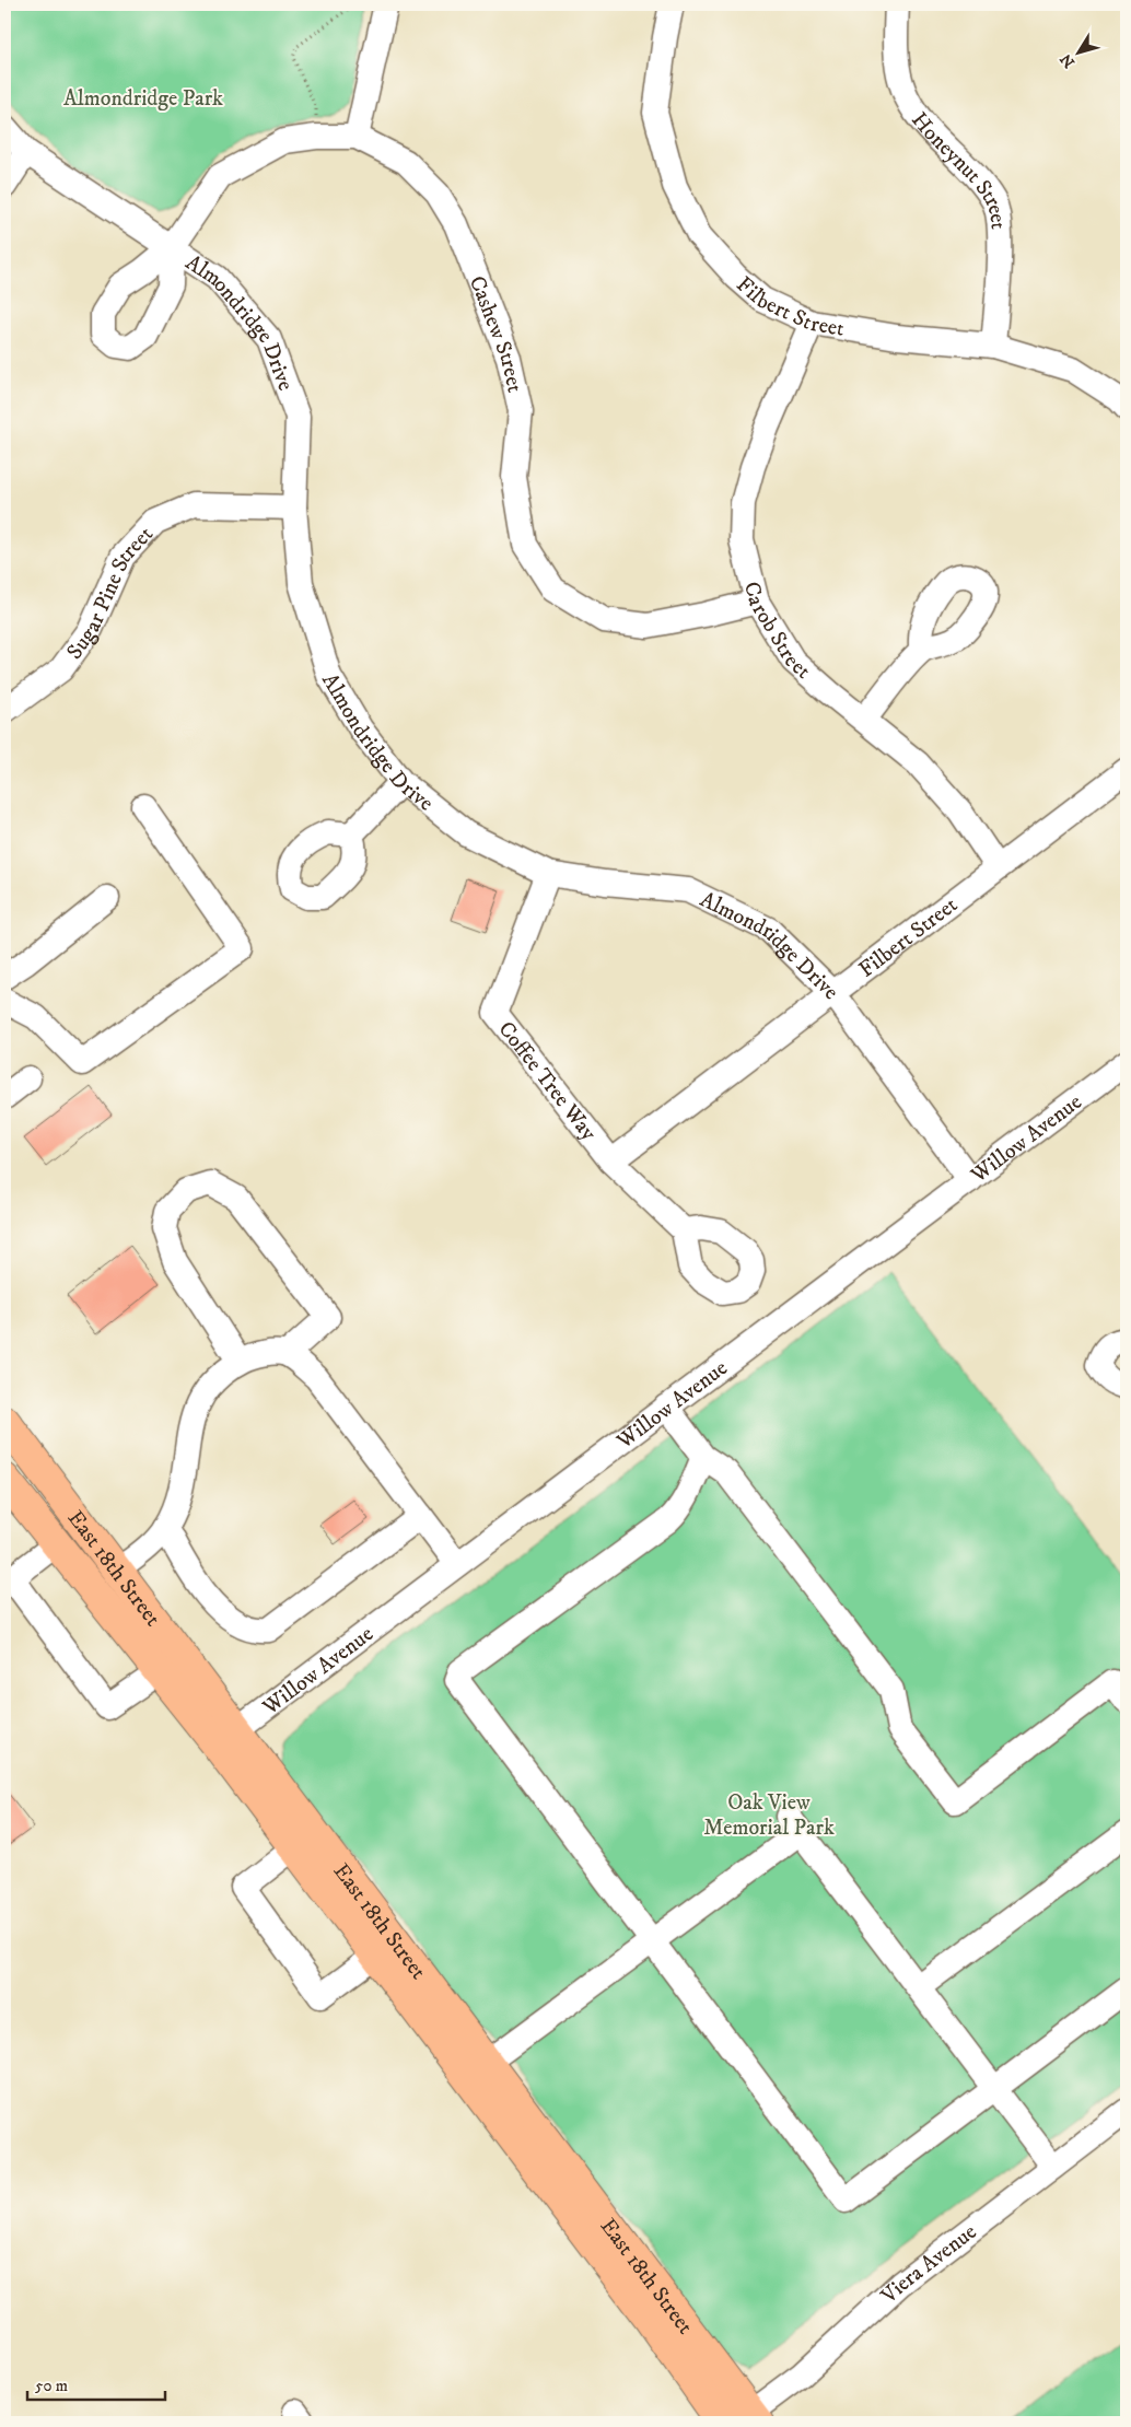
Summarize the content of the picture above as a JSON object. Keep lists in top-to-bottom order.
{
  "streets": {
    "main road": ["East 18th Street"],
    "street": [
      "Honeynut Street",
      "Filbert Street",
      "Almondridge Drive",
      "Cashew Street",
      "Sugar Pine Street",
      "Carob Street",
      "Coffee Tree Way",
      "Willow Avenue",
      "Viera Avenue"
    ]
  },
  "crossings": [
    ["Honeynut Street", "Filbert Street"],
    ["Filbert Street", "Almondridge Drive"],
    ["Filbert Street", "Carob Street"],
    ["Filbert Street", "Coffee Tree Way"],
    ["Almondridge Drive", "Cashew Street"],
    ["Almondridge Drive", "Sugar Pine Street"],
    ["Almondridge Drive", "Coffee Tree Way"],
    ["Almondridge Drive", "Willow Avenue"],
    ["Cashew Street", "Carob Street"],
    ["Willow Avenue", "East 18th Street"],
    ["East 18th Street", "Viera Avenue"]
  ],
  "parks": ["Almondridge Park", "Oak View Memorial Park"],
  "scale_bar": "50 m",
  "north": "bottom left"
}
